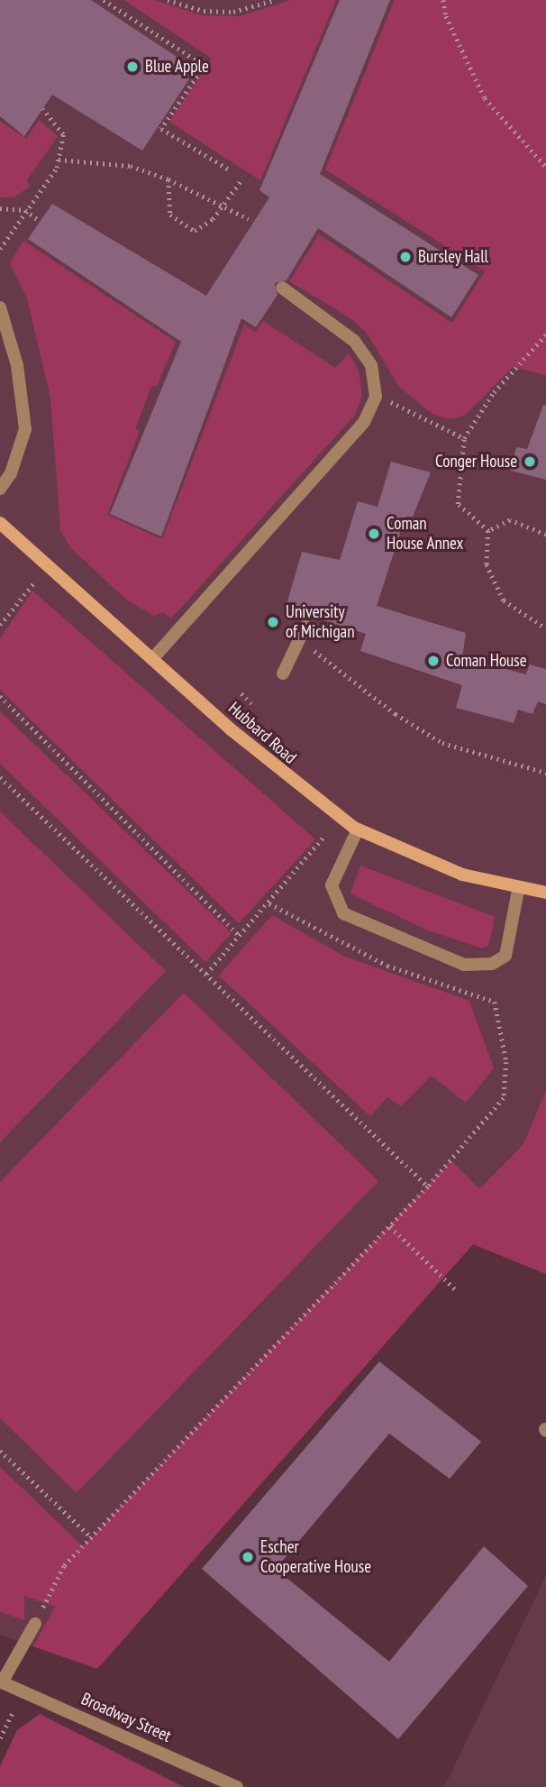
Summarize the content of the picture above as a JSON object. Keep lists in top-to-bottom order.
{
  "streets": {
    "street": ["Hubbard Road", "Broadway Street"]
  },
  "places": [
    "Blue Apple",
    "Bursley Hall",
    "Conger House",
    "Coman House Annex",
    "University of Michigan",
    "Coman House",
    "Escher Cooperative House"
  ]
}
